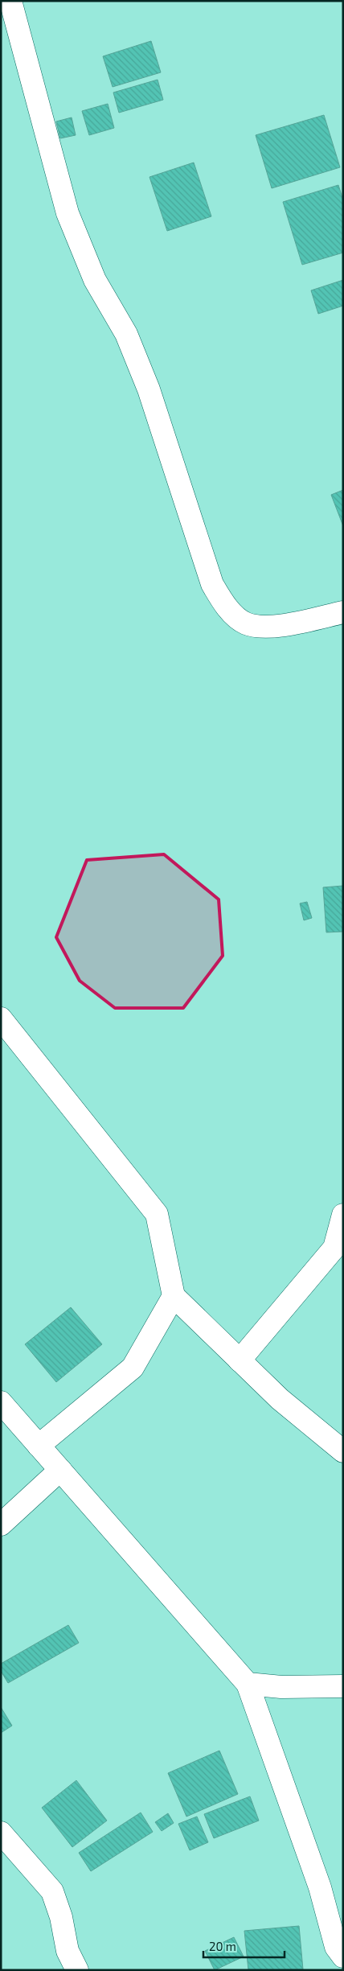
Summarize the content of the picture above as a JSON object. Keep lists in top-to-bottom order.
{
  "scale_bar": "20 m"
}
